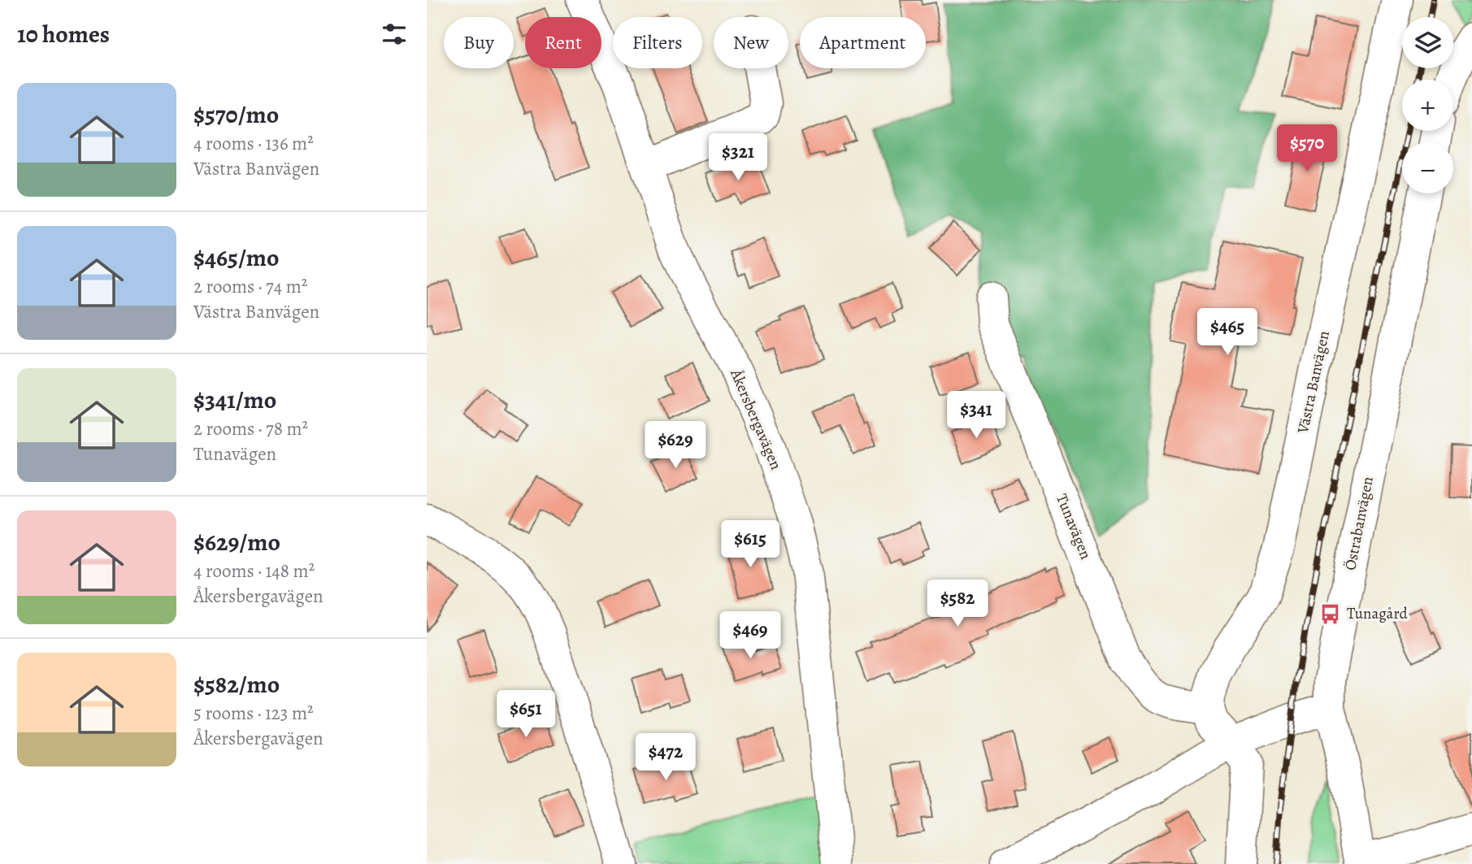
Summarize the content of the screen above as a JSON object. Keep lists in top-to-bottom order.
{
  "streets": {
    "street": [
      "Västra Banvägen",
      "Åkersbergavägen",
      "Östrabanvägen",
      "Tunavägen"
    ]
  },
  "crossings": [
    ["Västra Banvägen", "Tunavägen"]
  ],
  "places": {
    "bus stop": ["Tunagård"]
  },
  "page": {
    "heading": "10 homes",
    "map_buttons": ["+", "−"],
    "chip": [
      "Buy",
      "Rent",
      "Filters",
      "New",
      "Apartment"
    ],
    "list": [
      {
        "name": "$570/mo",
        "note": "4 rooms · 136 m² · Västra Banvägen"
      },
      {
        "name": "$465/mo",
        "note": "2 rooms · 74 m² · Västra Banvägen"
      },
      {
        "name": "$341/mo",
        "note": "2 rooms · 78 m² · Tunavägen"
      },
      {
        "name": "$629/mo",
        "note": "4 rooms · 148 m² · Åkersbergavägen"
      },
      {
        "name": "$582/mo",
        "note": "5 rooms · 123 m² · Åkersbergavägen"
      }
    ],
    "price": [
      "$570",
      "$321",
      "$465",
      "$341",
      "$629",
      "$615",
      "$582",
      "$469",
      "$651",
      "$472"
    ]
  }
}
